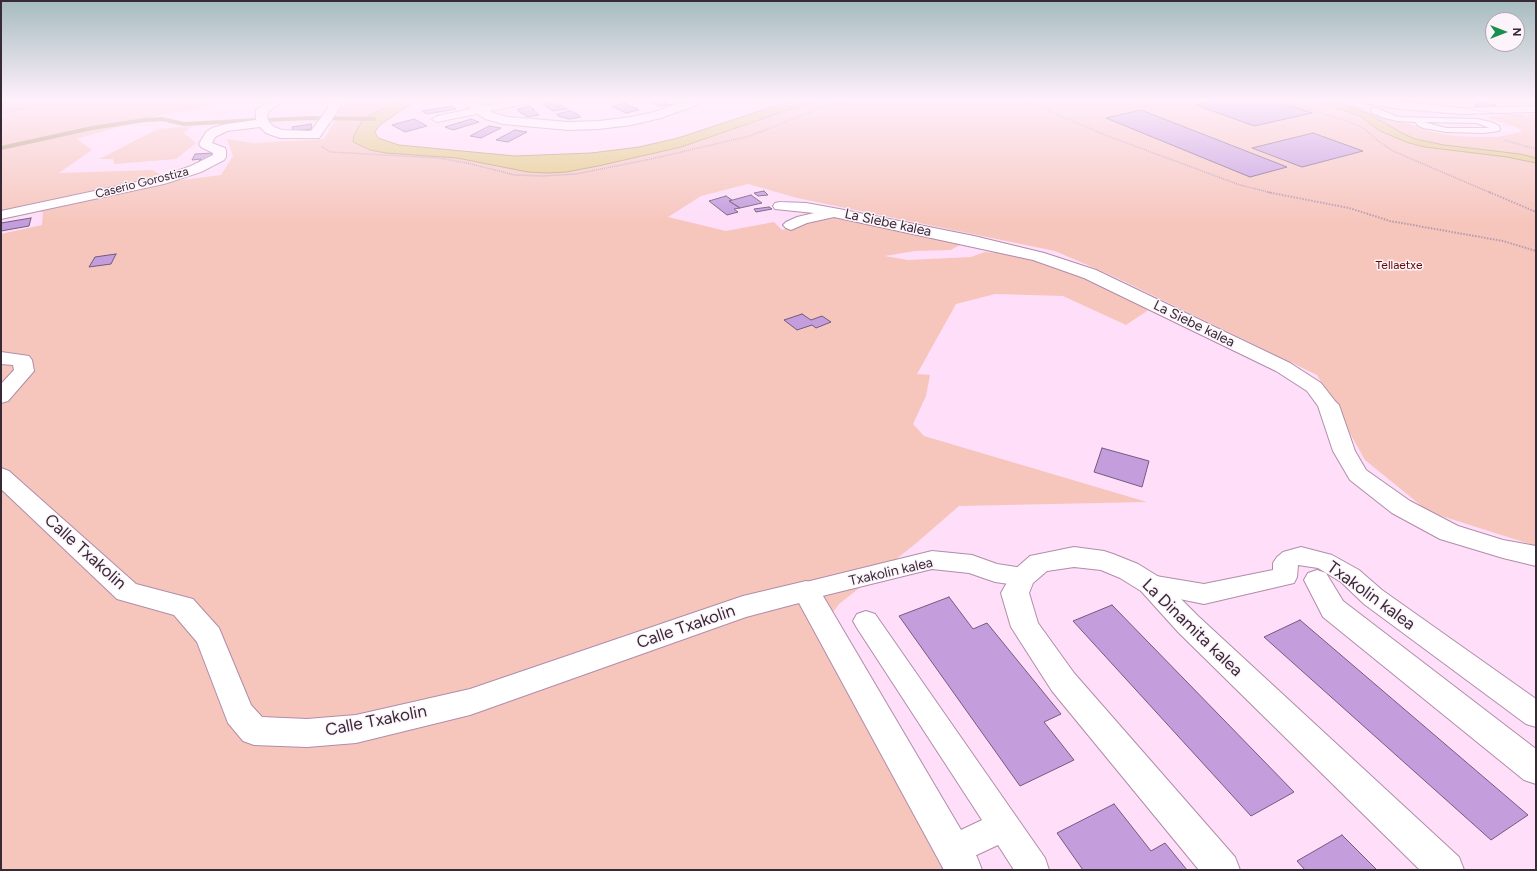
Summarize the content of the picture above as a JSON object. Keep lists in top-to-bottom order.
{
  "streets": {
    "street": [
      "Caserio Gorostiza",
      "La Siebe kalea",
      "Calle Txakolin",
      "Txakolin kalea",
      "La Dinamita kalea"
    ]
  },
  "crossings": [
    ["Calle Txakolin", "Txakolin kalea"],
    ["Txakolin kalea", "La Dinamita kalea"]
  ],
  "parks": ["Tellaetxe"],
  "north": "right"
}
